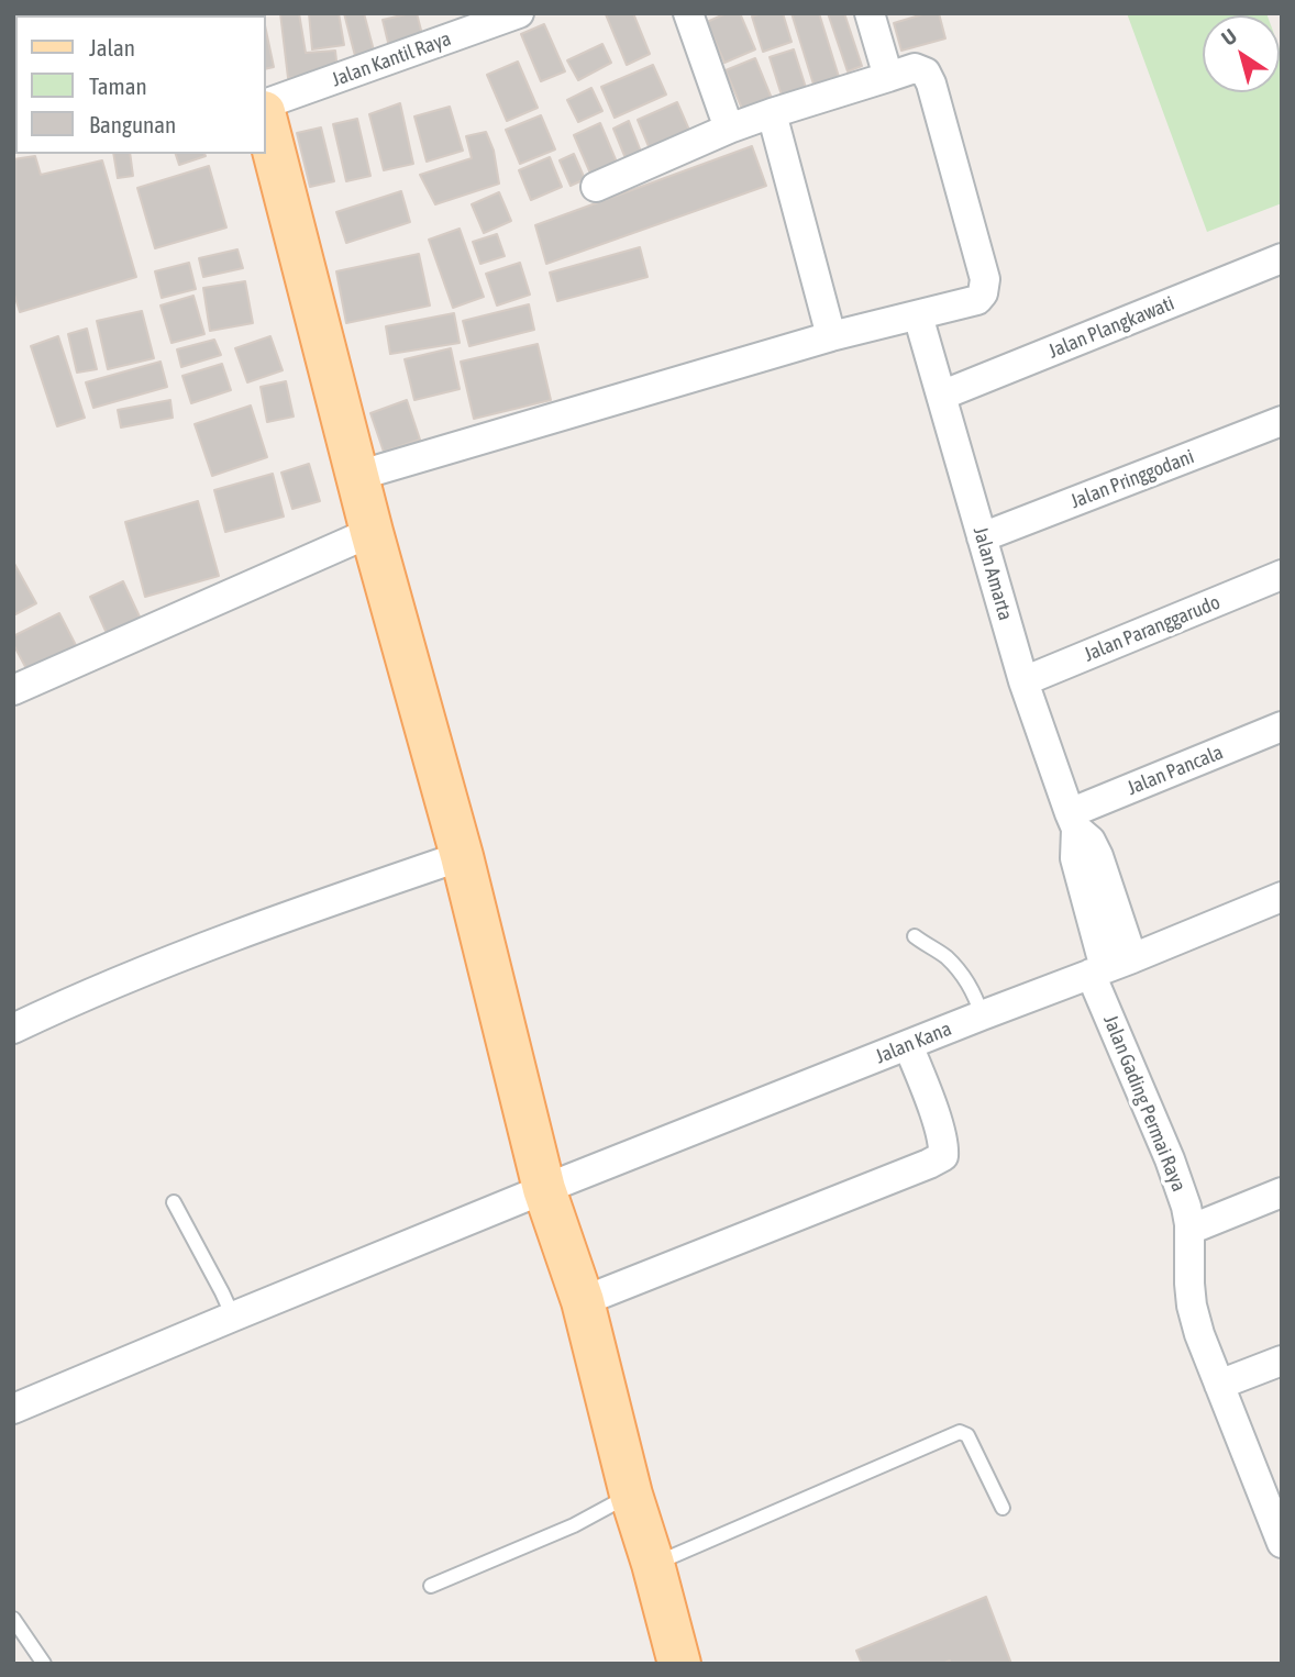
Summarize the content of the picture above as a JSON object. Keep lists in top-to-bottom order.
{
  "streets": {
    "street": [
      "Jalan Kantil Raya",
      "Jalan Plangkawati",
      "Jalan Pringgodani",
      "Jalan Amarta",
      "Jalan Paranggarudo",
      "Jalan Pancala",
      "Jalan Kana",
      "Jalan Gading Permai Raya"
    ]
  },
  "crossings": [
    ["Jalan Plangkawati", "Jalan Amarta"],
    ["Jalan Pringgodani", "Jalan Amarta"],
    ["Jalan Amarta", "Jalan Paranggarudo"],
    ["Jalan Amarta", "Jalan Pancala"],
    ["Jalan Amarta", "Jalan Kana"],
    ["Jalan Amarta", "Jalan Gading Permai Raya"],
    ["Jalan Kana", "Jalan Gading Permai Raya"]
  ],
  "legend": ["Jalan", "Taman", "Bangunan"],
  "north": "top left"
}
